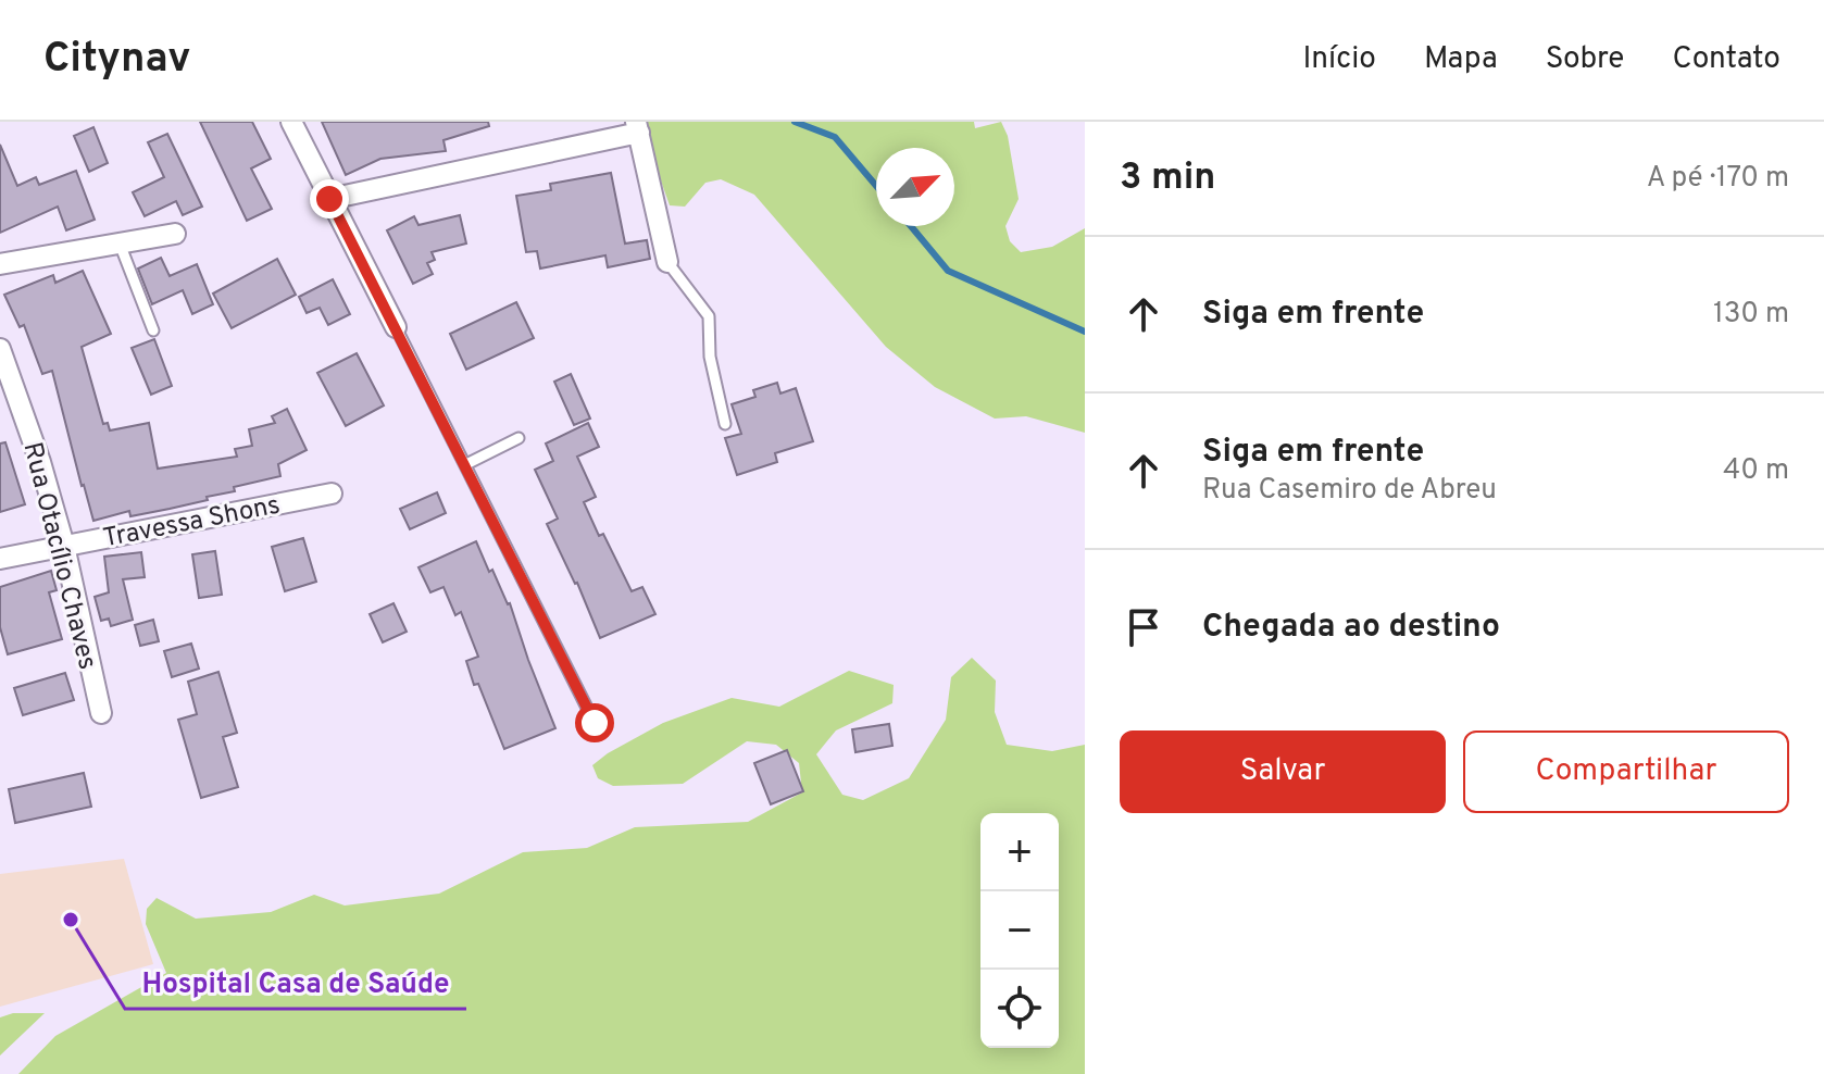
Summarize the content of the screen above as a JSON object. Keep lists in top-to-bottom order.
{
  "streets": {
    "street": ["Travessa Shons", "Rua Otacílio Chaves"]
  },
  "crossings": [
    ["Travessa Shons", "Rua Otacílio Chaves"]
  ],
  "places": ["Hospital Casa de Saúde"],
  "north": "top right",
  "page": {
    "header": "Citynav",
    "nav": [
      "Início",
      "Mapa",
      "Sobre",
      "Contato"
    ],
    "heading": ["3 min", "A pé · 170 m"],
    "list": [
      ["Siga em frente", "130 m"],
      ["Siga em frente", "Rua Casemiro de Abreu", "40 m"],
      "Chegada ao destino"
    ],
    "buttons": ["Salvar", "Compartilhar"],
    "map_buttons": ["+", "−"]
  }
}
